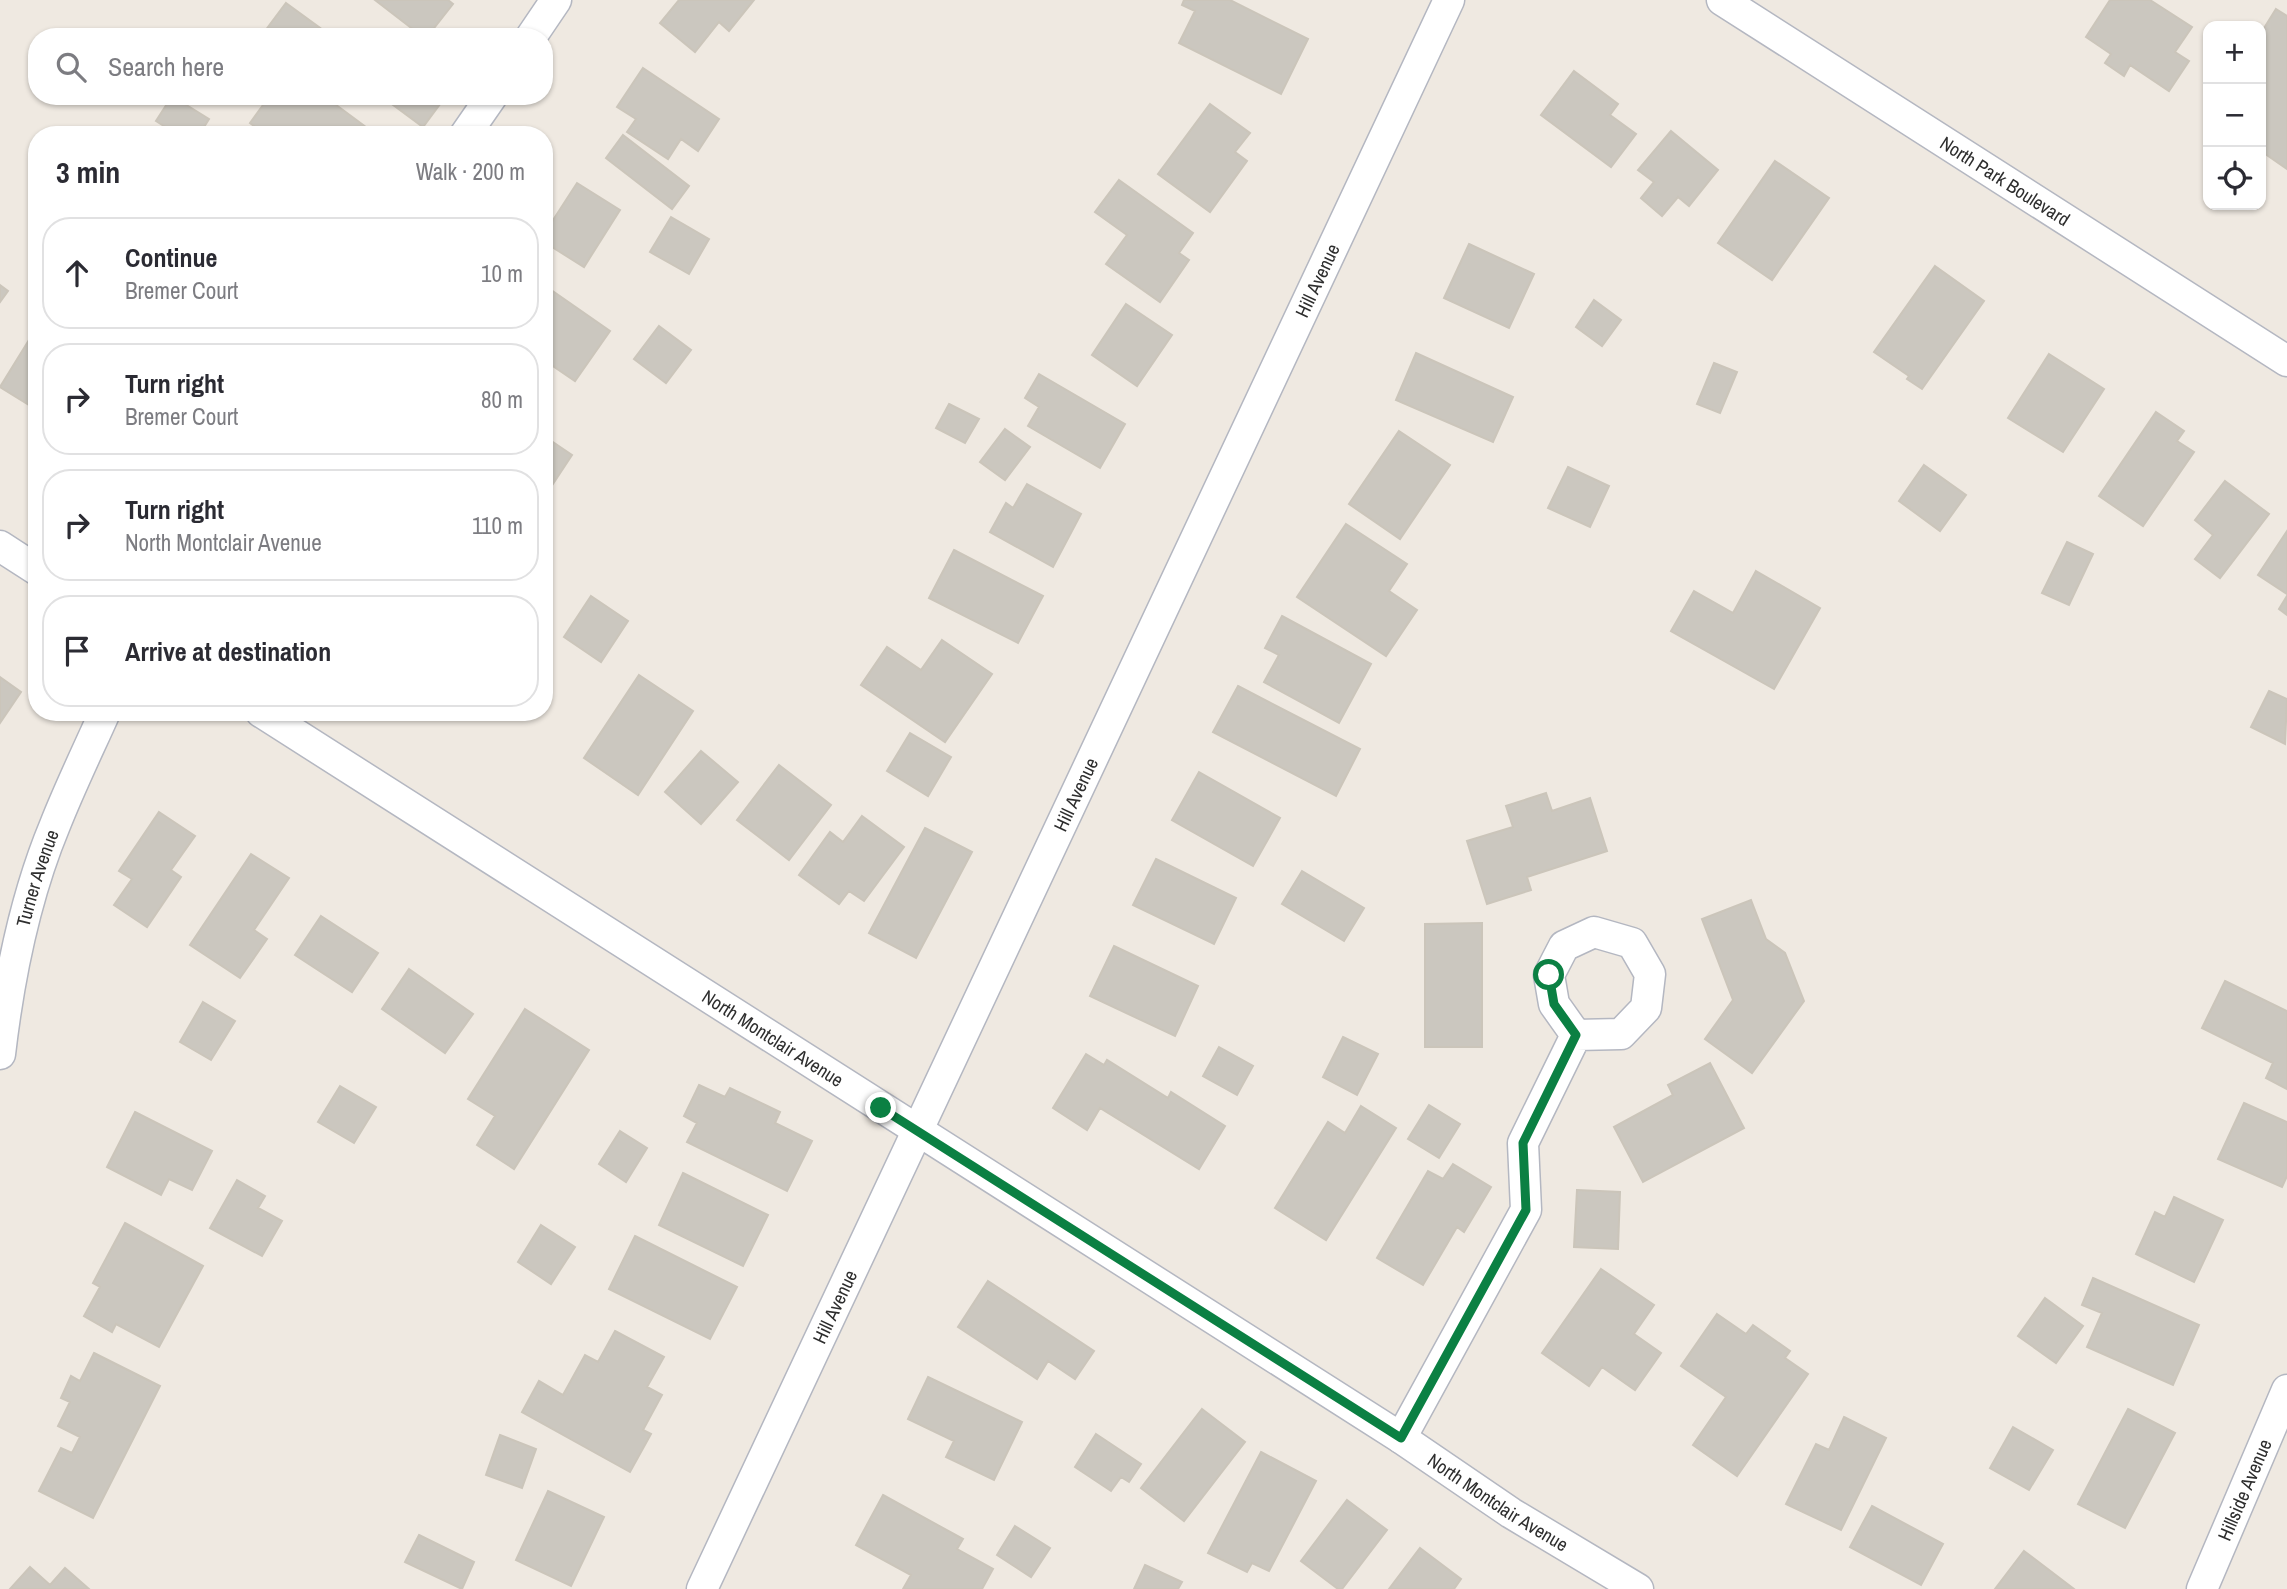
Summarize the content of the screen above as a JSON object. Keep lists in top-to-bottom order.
{
  "streets": {
    "street": [
      "North Park Boulevard",
      "Hill Avenue",
      "Turner Avenue",
      "North Montclair Avenue",
      "Hillside Avenue"
    ]
  },
  "crossings": [
    ["Hill Avenue", "North Montclair Avenue"]
  ],
  "page": {
    "map_buttons": ["+", "−"],
    "search": "Search here",
    "heading": ["3 min", "Walk · 200 m"],
    "list": [
      ["Continue", "Bremer Court", "10 m"],
      ["Turn right", "Bremer Court", "80 m"],
      ["Turn right", "North Montclair Avenue", "110 m"],
      "Arrive at destination"
    ]
  }
}
